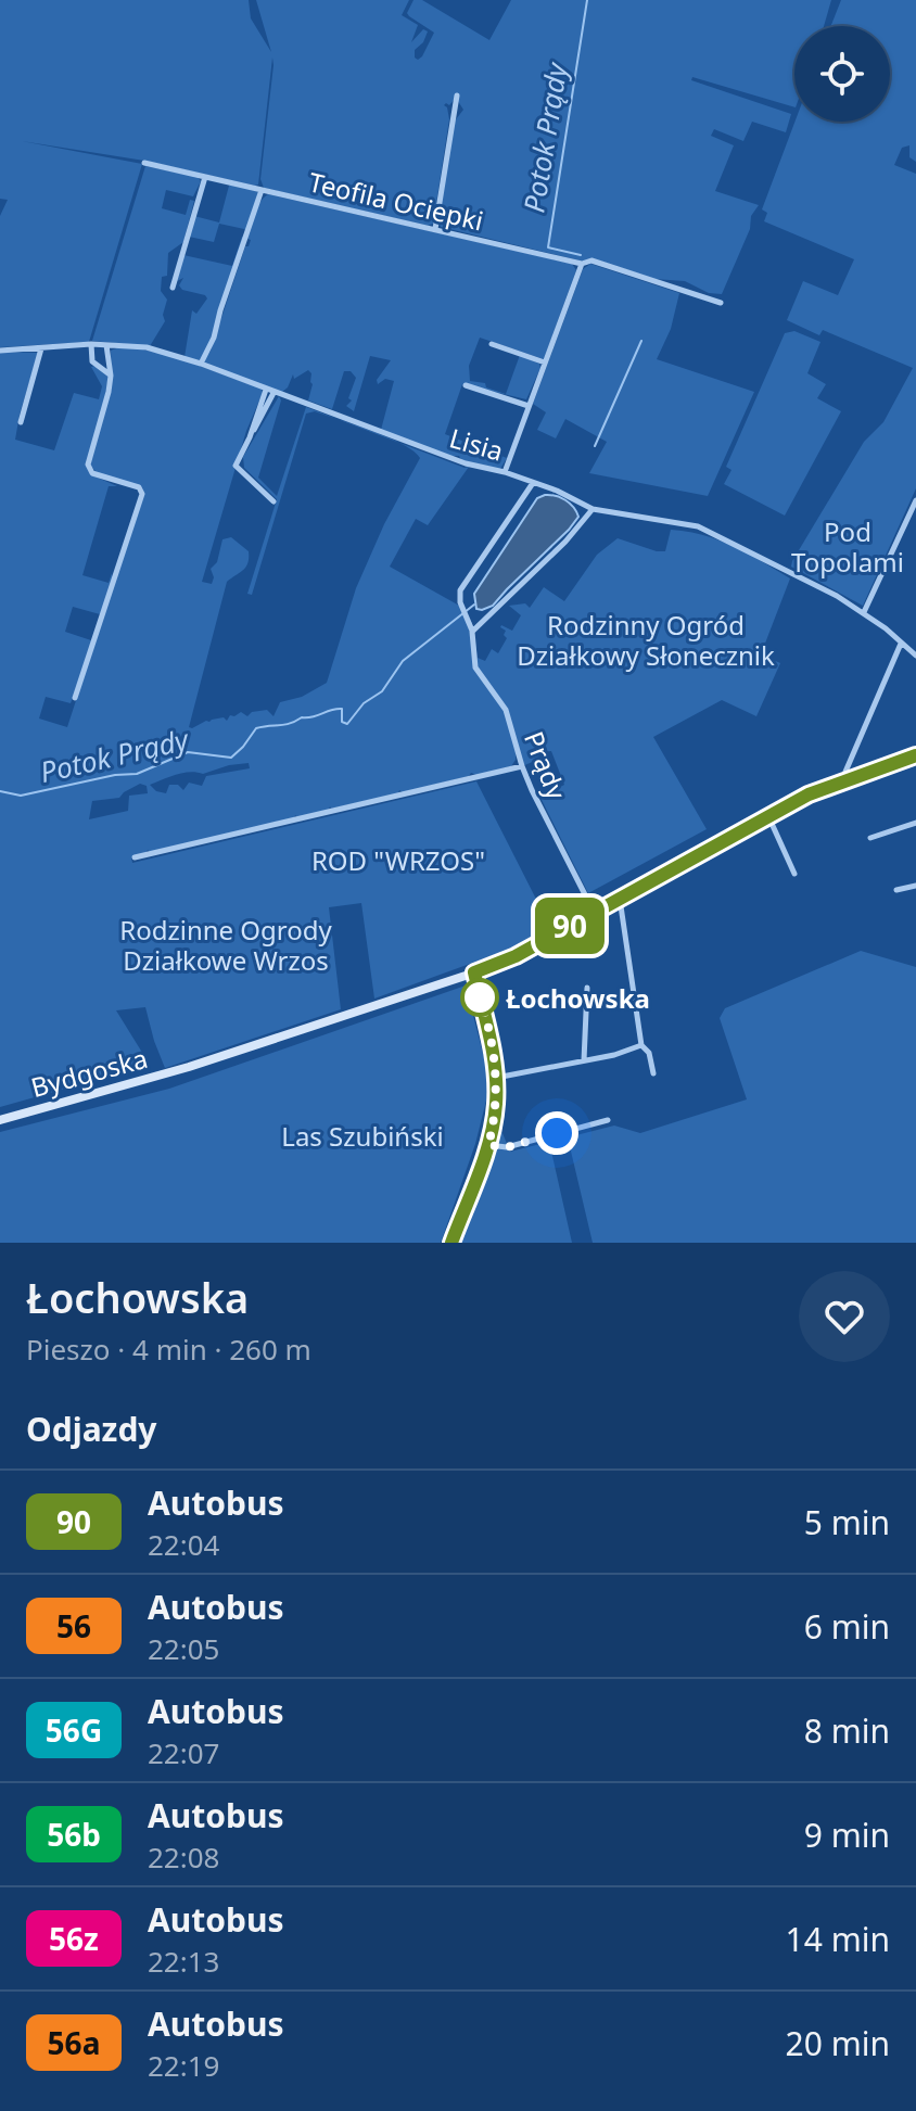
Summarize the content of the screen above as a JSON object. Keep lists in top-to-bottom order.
{
  "streets": {
    "main road": ["Bydgoska"],
    "street": ["Teofila Ociepki", "Lisia", "Prądy"]
  },
  "crossings": [
    ["Lisia", "Prądy"]
  ],
  "water": ["Potok Prądy"],
  "parks": [
    "Pod Topolami",
    "Rodzinny Ogród Działkowy Słonecznik",
    "ROD \"WRZOS\"",
    "Rodzinne Ogrody Działkowe Wrzos",
    "Las Szubiński"
  ],
  "places": ["Łochowska"],
  "lines": ["bus line 90"],
  "page": {
    "on_map": "90",
    "heading": [
      ["Łochowska", "Pieszo · 4 min · 260 m"],
      "Odjazdy"
    ],
    "list": [
      {
        "mark": "90",
        "name": "Autobus",
        "note": "22:04",
        "value": "5 min"
      },
      {
        "mark": "56",
        "name": "Autobus",
        "note": "22:05",
        "value": "6 min"
      },
      {
        "mark": "56G",
        "name": "Autobus",
        "note": "22:07",
        "value": "8 min"
      },
      {
        "mark": "56b",
        "name": "Autobus",
        "note": "22:08",
        "value": "9 min"
      },
      {
        "mark": "56z",
        "name": "Autobus",
        "note": "22:13",
        "value": "14 min"
      },
      {
        "mark": "56a",
        "name": "Autobus",
        "note": "22:19",
        "value": "20 min"
      }
    ]
  }
}
